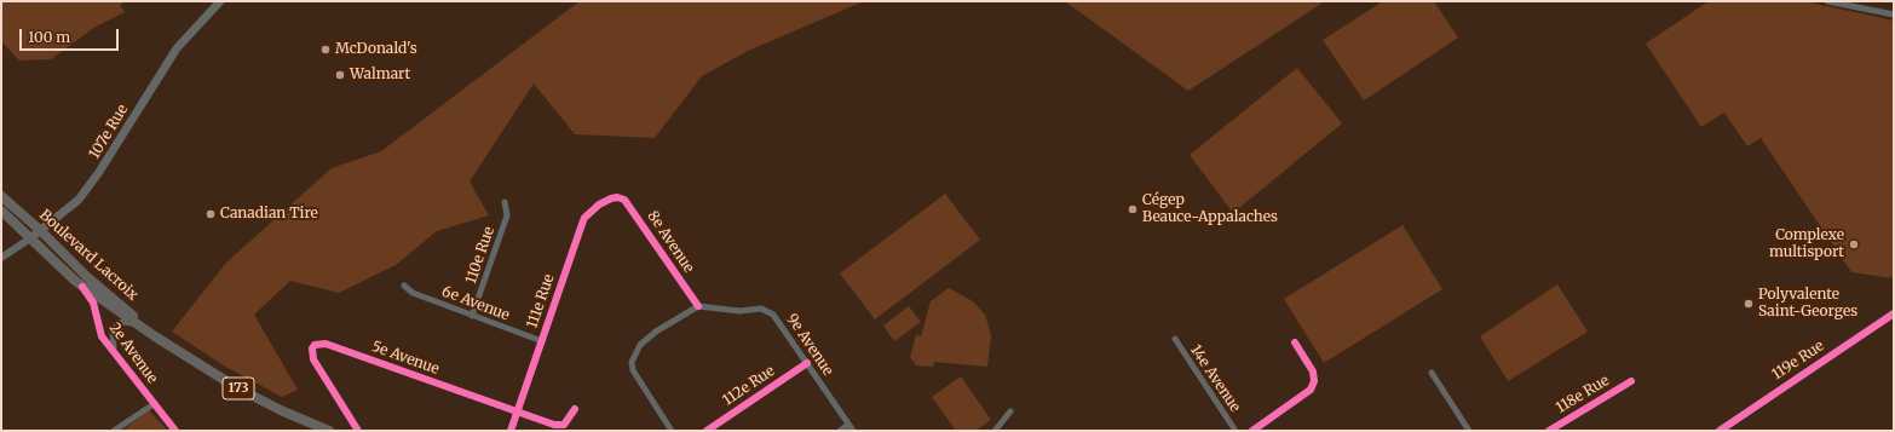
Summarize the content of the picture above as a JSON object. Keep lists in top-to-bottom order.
{
  "streets": {
    "main road": ["107e Rue", "Boulevard Lacroix", "173"],
    "street": [
      "8e Avenue",
      "110e Rue",
      "111e Rue",
      "6e Avenue",
      "9e Avenue",
      "2e Avenue",
      "5e Avenue",
      "119e Rue",
      "14e Avenue",
      "112e Rue",
      "118e Rue"
    ]
  },
  "crossings": [
    ["107e Rue", "Boulevard Lacroix"],
    ["8e Avenue", "111e Rue"],
    ["8e Avenue", "9e Avenue"],
    ["Boulevard Lacroix", "2e Avenue"],
    ["110e Rue", "6e Avenue"],
    ["111e Rue", "6e Avenue"],
    ["111e Rue", "5e Avenue"],
    ["9e Avenue", "112e Rue"]
  ],
  "places": [
    "McDonald's",
    "Walmart",
    "Cégep Beauce-Appalaches",
    "Canadian Tire",
    "Complexe multisport",
    "Polyvalente Saint-Georges"
  ],
  "scale_bar": "100 m"
}
